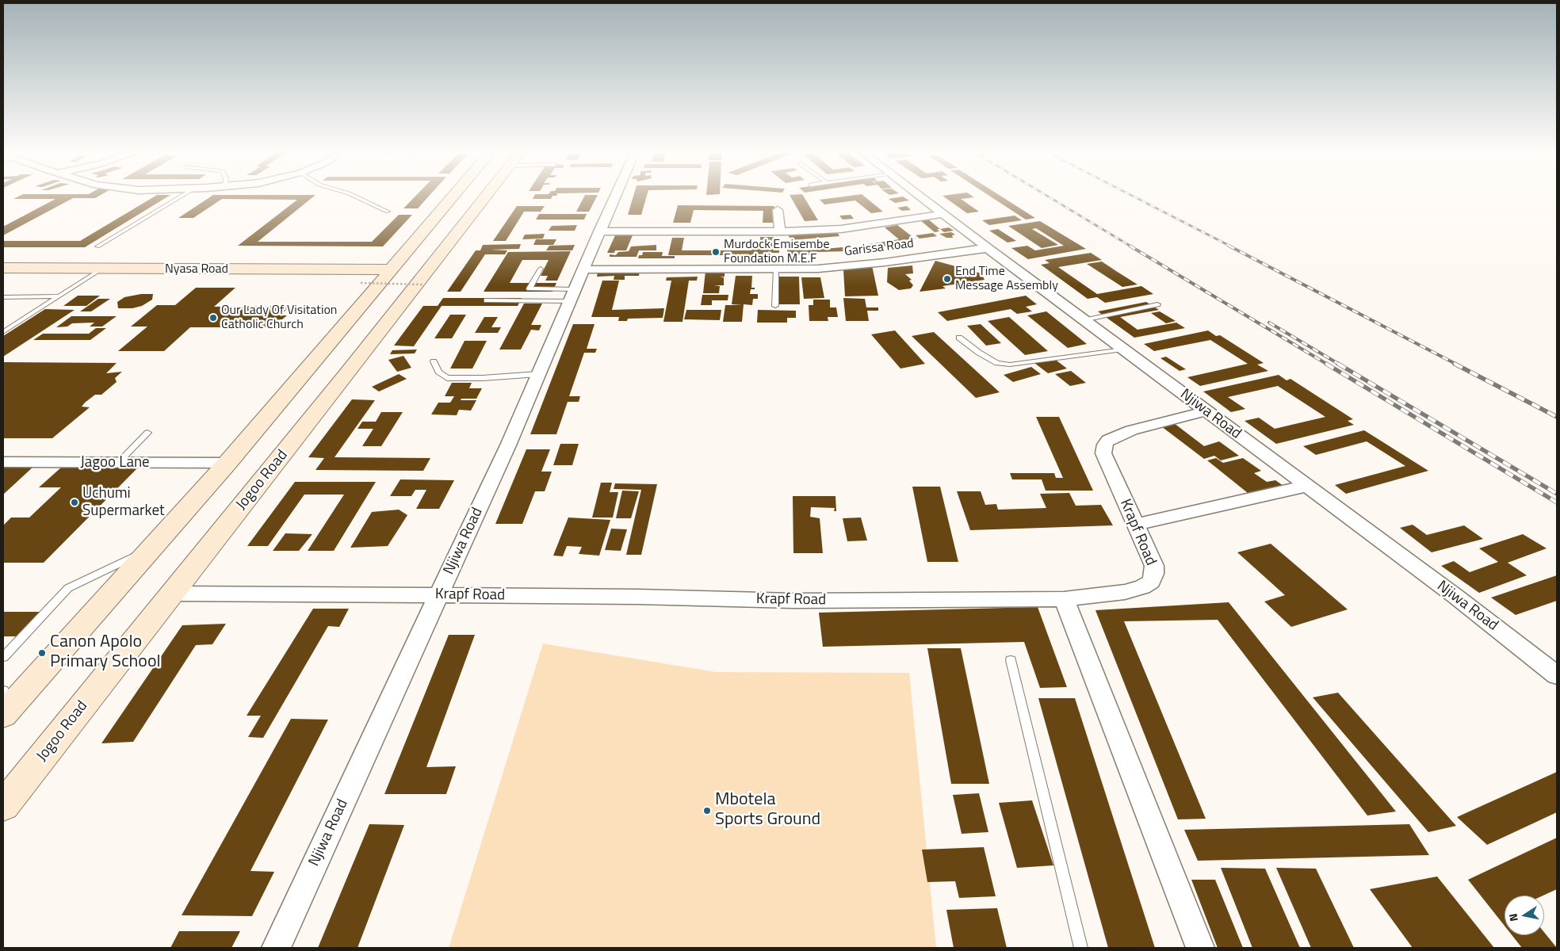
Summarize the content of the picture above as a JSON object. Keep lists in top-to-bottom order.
{
  "streets": {
    "main road": ["Nyasa Road", "Jogoo Road"],
    "street": [
      "Garissa Road",
      "Njiwa Road",
      "Jagoo Lane",
      "Krapf Road"
    ]
  },
  "crossings": [
    ["Garissa Road", "Njiwa Road"],
    ["Nyasa Road", "Jogoo Road"],
    ["Njiwa Road", "Krapf Road"],
    ["Jagoo Lane", "Jogoo Road"],
    ["Jogoo Road", "Krapf Road"]
  ],
  "places": [
    "Murdock Emisembe Foundation M.E.F",
    "End Time Message Assembly",
    "Our Lady Of Visitation Catholic Church",
    "Uchumi Supermarket",
    "Canon Apolo Primary School",
    "Mbotela Sports Ground"
  ],
  "north": "left"
}
